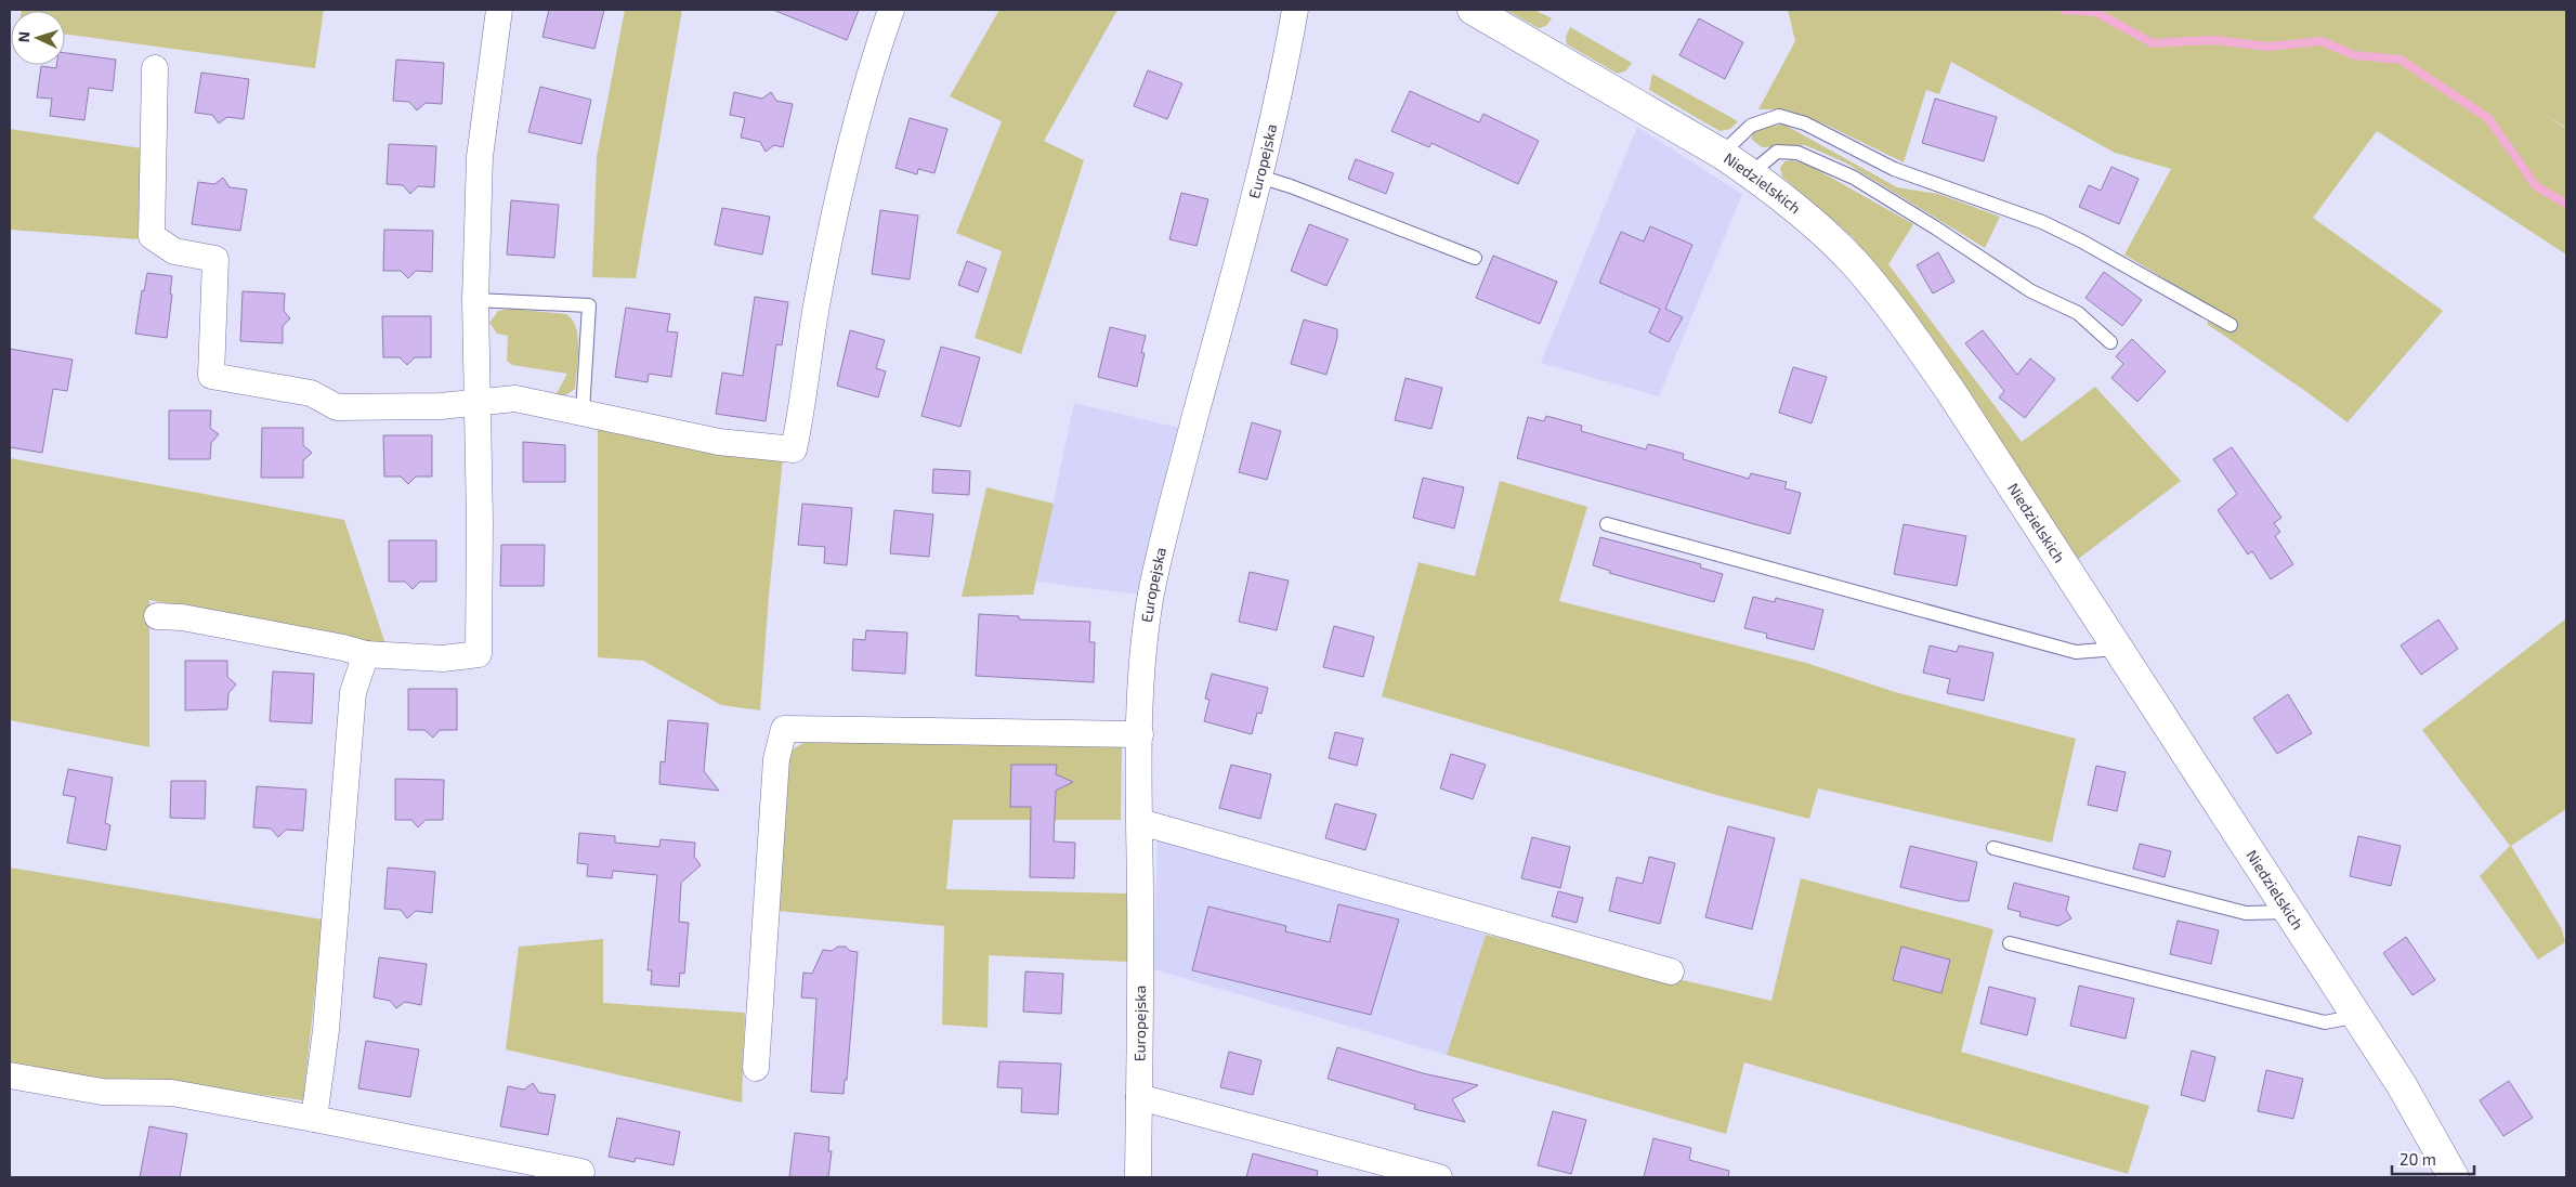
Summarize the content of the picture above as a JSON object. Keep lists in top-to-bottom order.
{
  "streets": {
    "street": ["Europejska", "Niedzielskich"]
  },
  "scale_bar": "20 m",
  "north": "left"
}
